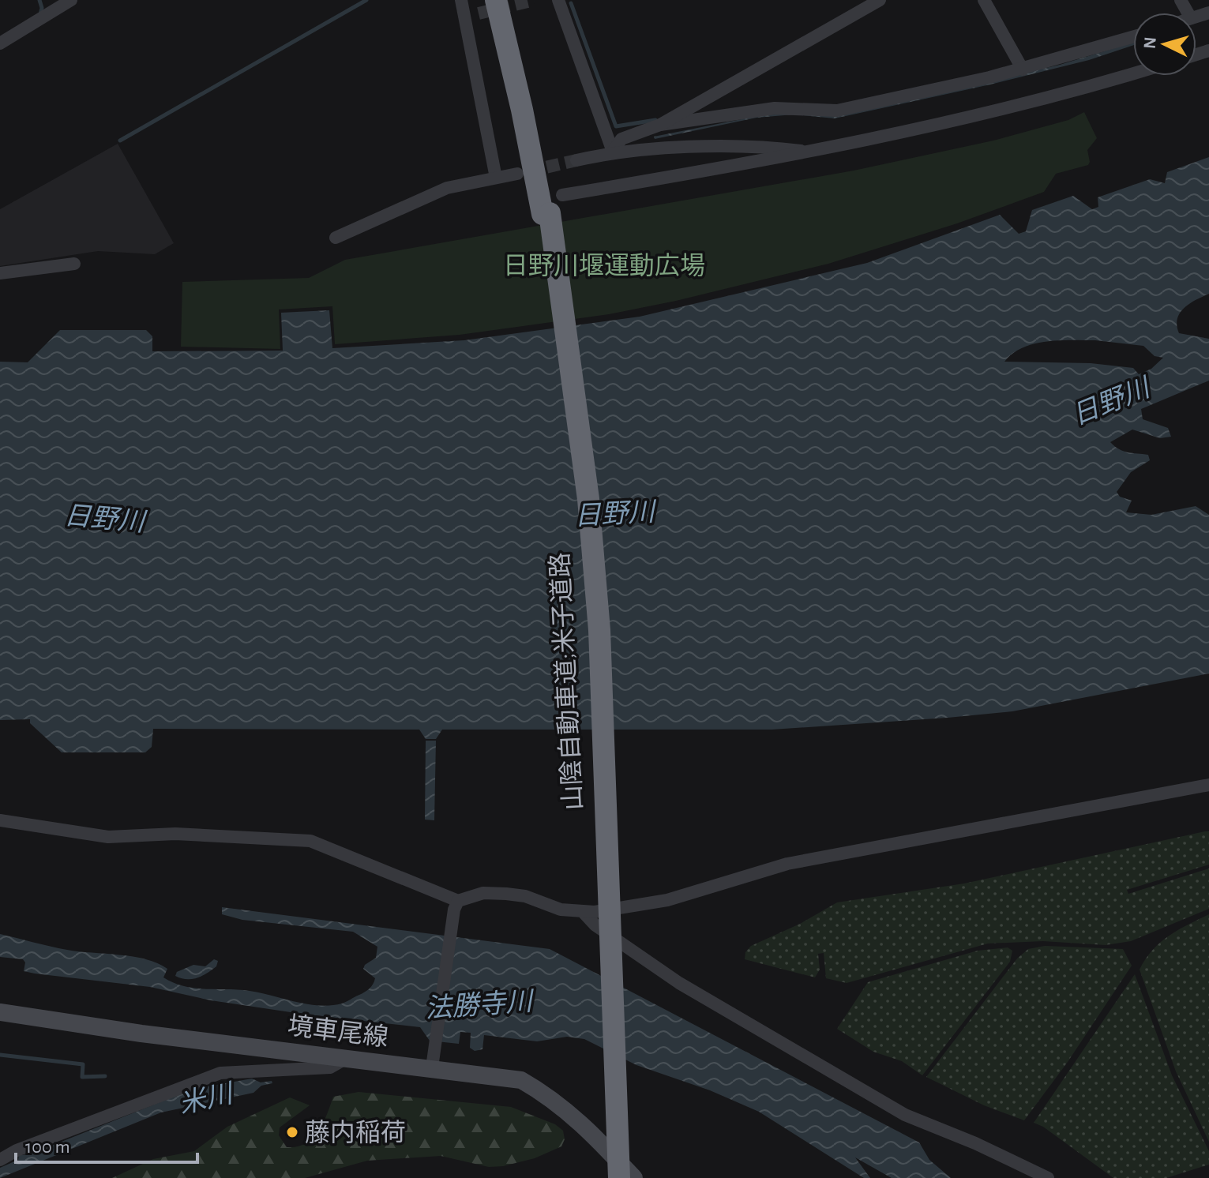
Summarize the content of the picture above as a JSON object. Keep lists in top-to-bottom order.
{
  "streets": {
    "highway": ["山陰自動車道;米子道路"],
    "main road": ["境車尾線"]
  },
  "water": ["日野川", "法勝寺川", "米川"],
  "parks": ["日野川堰運動広場"],
  "places": ["藤内稲荷"],
  "scale_bar": "100 m",
  "north": "left"
}
